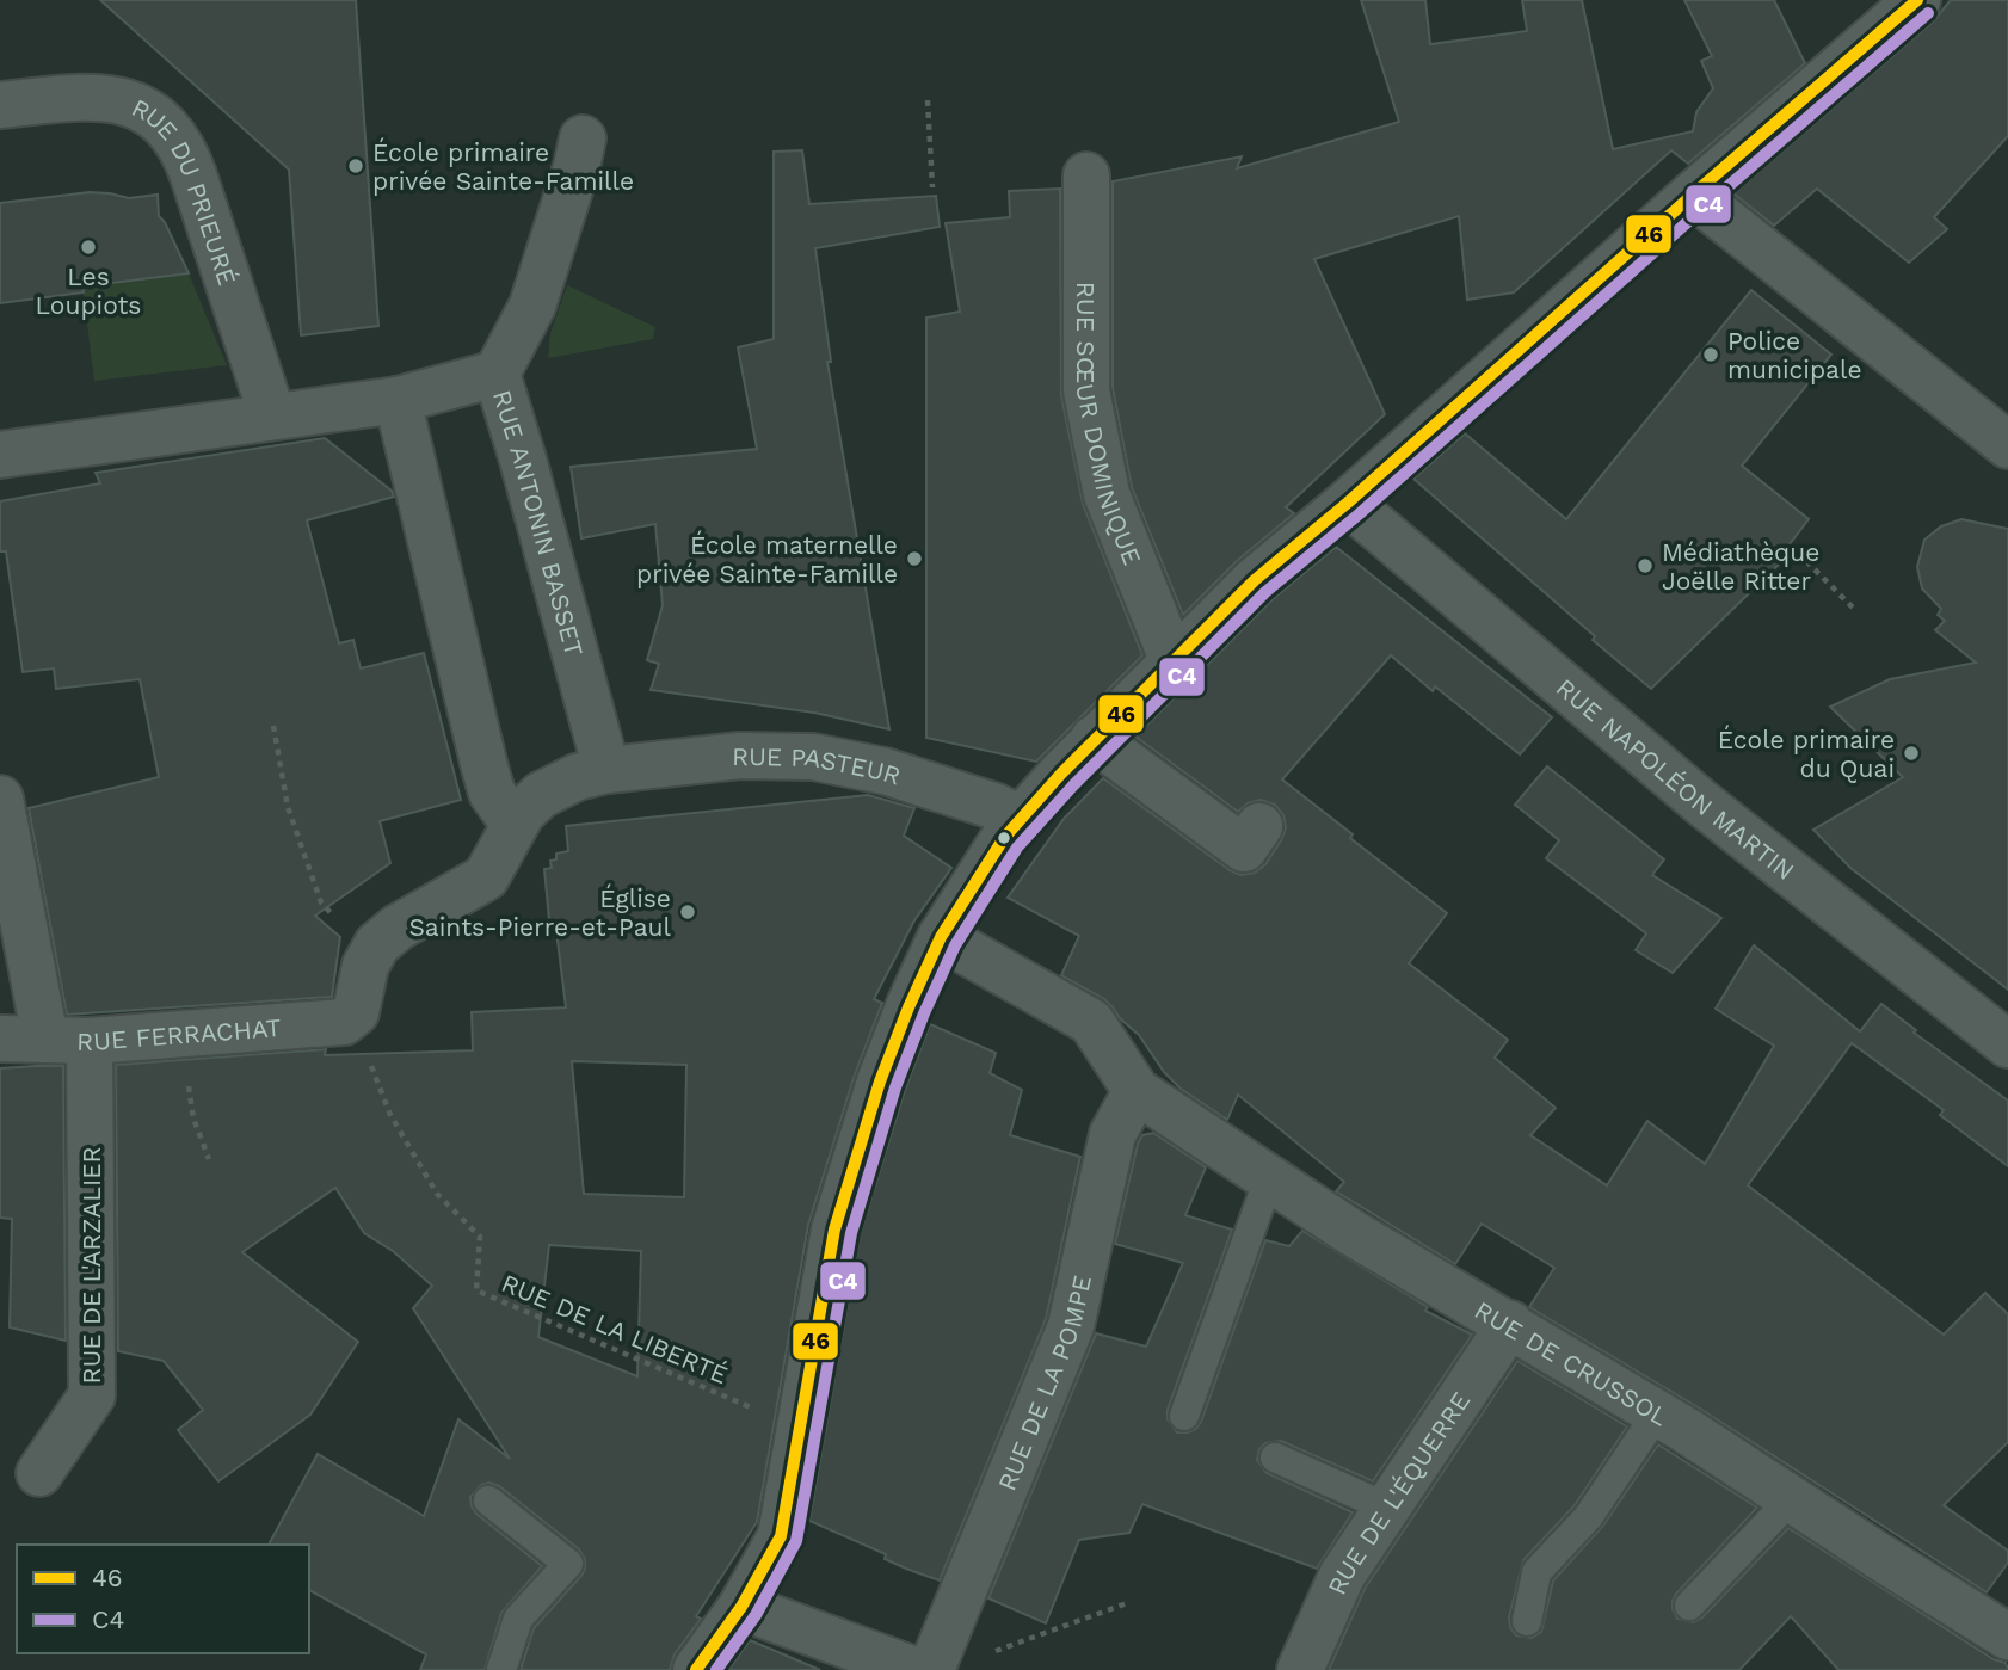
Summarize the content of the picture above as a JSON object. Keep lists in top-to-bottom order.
{
  "streets": {
    "street": [
      "RUE DU PRIEURÉ",
      "RUE SŒUR DOMINIQUE",
      "RUE ANTONIN BASSET",
      "RUE PASTEUR",
      "RUE NAPOLÉON MARTIN",
      "RUE FERRACHAT",
      "RUE DE L'ARZALIER",
      "RUE DE CRUSSOL",
      "RUE DE LA POMPE",
      "RUE DE L'ÉQUERRE"
    ],
    "path": ["RUE DE LA LIBERTÉ"]
  },
  "crossings": [
    ["RUE DU PRIEURÉ", "RUE ANTONIN BASSET"],
    ["RUE ANTONIN BASSET", "RUE PASTEUR"],
    ["RUE FERRACHAT", "RUE DE L'ARZALIER"],
    ["RUE FERRACHAT", "RUE DE LA LIBERTÉ"],
    ["RUE DE CRUSSOL", "RUE DE LA POMPE"],
    ["RUE DE CRUSSOL", "RUE DE L'ÉQUERRE"]
  ],
  "places": [
    "École primaire privée Sainte-Famille",
    "Les Loupiots",
    "Police municipale",
    "École maternelle privée Sainte-Famille",
    "Médiathèque Joëlle Ritter",
    "École primaire du Quai",
    "Église Saints-Pierre-et-Paul"
  ],
  "lines": ["transit line 46", "transit line C4"],
  "legend": ["46", "C4"]
}
